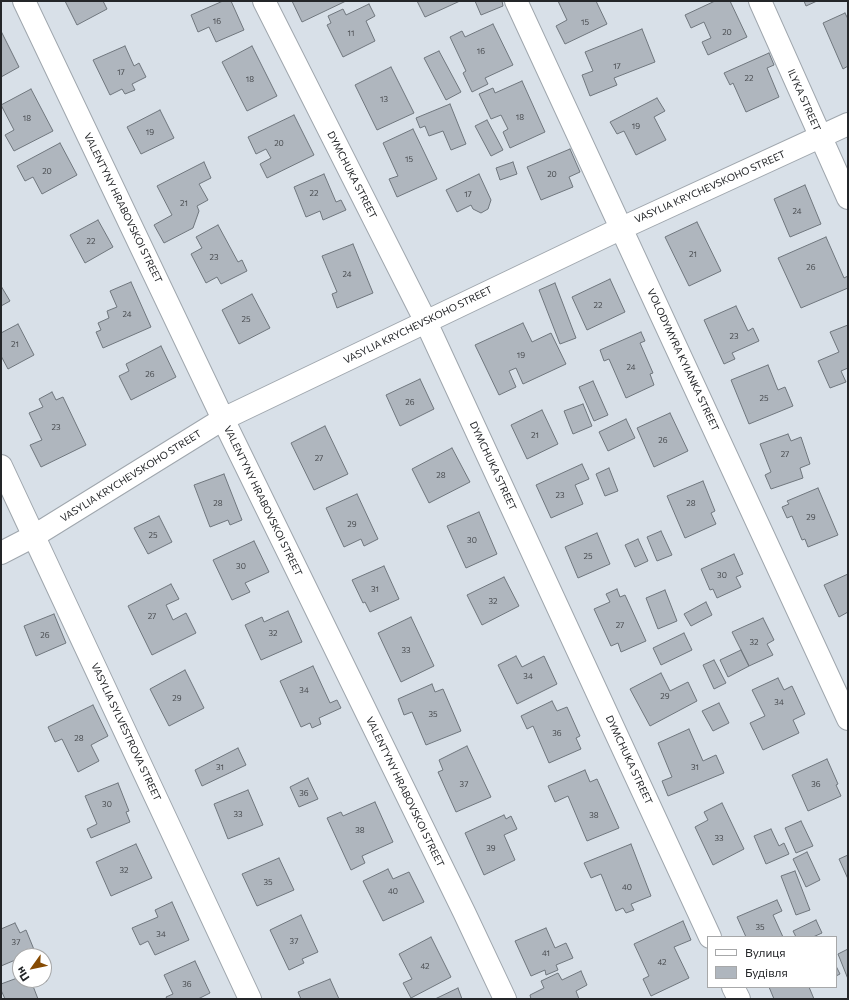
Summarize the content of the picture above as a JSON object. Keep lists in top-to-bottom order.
{
  "streets": {
    "street": [
      "ILYKA STREET",
      "DYMCHUKA STREET",
      "VASYLIA KRYCHEVSKOHO STREET",
      "VALENTYNY HRABOVSKOI STREET",
      "VOLODYMYRA KYIANKA STREET",
      "VASYLIA SYLVESTROVA STREET"
    ]
  },
  "crossings": [
    ["ILYKA STREET", "VASYLIA KRYCHEVSKOHO STREET"],
    ["DYMCHUKA STREET", "VASYLIA KRYCHEVSKOHO STREET"],
    ["VASYLIA KRYCHEVSKOHO STREET", "VALENTYNY HRABOVSKOI STREET"],
    ["VASYLIA KRYCHEVSKOHO STREET", "VOLODYMYRA KYIANKA STREET"],
    ["VASYLIA KRYCHEVSKOHO STREET", "VASYLIA SYLVESTROVA STREET"]
  ],
  "house_numbers": [
    "16",
    "15",
    "20",
    "11",
    "16",
    "17",
    "17",
    "22",
    "18",
    "13",
    "18",
    "18",
    "19",
    "19",
    "20",
    "15",
    "20",
    "20",
    "22",
    "17",
    "21",
    "24",
    "22",
    "21",
    "23",
    "26",
    "24",
    "22",
    "24",
    "25",
    "23",
    "21",
    "19",
    "24",
    "26",
    "25",
    "26",
    "23",
    "21",
    "26",
    "27",
    "27",
    "28",
    "23",
    "28",
    "28",
    "29",
    "29",
    "25",
    "30",
    "25",
    "30",
    "30",
    "31",
    "32",
    "27",
    "27",
    "32",
    "26",
    "32",
    "33",
    "34",
    "34",
    "29",
    "29",
    "34",
    "35",
    "36",
    "28",
    "31",
    "31",
    "37",
    "36",
    "36",
    "30",
    "33",
    "38",
    "38",
    "33",
    "39",
    "32",
    "35",
    "40",
    "40",
    "35",
    "34",
    "37",
    "37",
    "41",
    "42",
    "42",
    "36"
  ],
  "legend": ["Вулиця", "Будівля"],
  "north": "bottom left"
}
